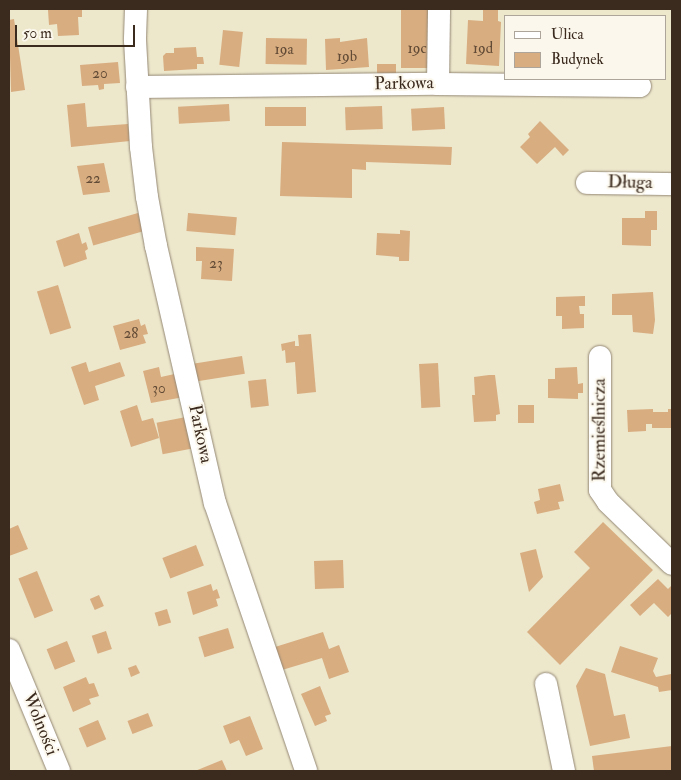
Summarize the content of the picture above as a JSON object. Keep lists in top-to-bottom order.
{
  "streets": {
    "street": [
      "Parkowa",
      "Długa",
      "Rzemieślnicza",
      "Wolności"
    ]
  },
  "house_numbers": [
    "19c",
    "19d",
    "19a",
    "19b",
    "20",
    "22",
    "23",
    "28",
    "30"
  ],
  "legend": ["Ulica", "Budynek"],
  "scale_bar": "50 m"
}
